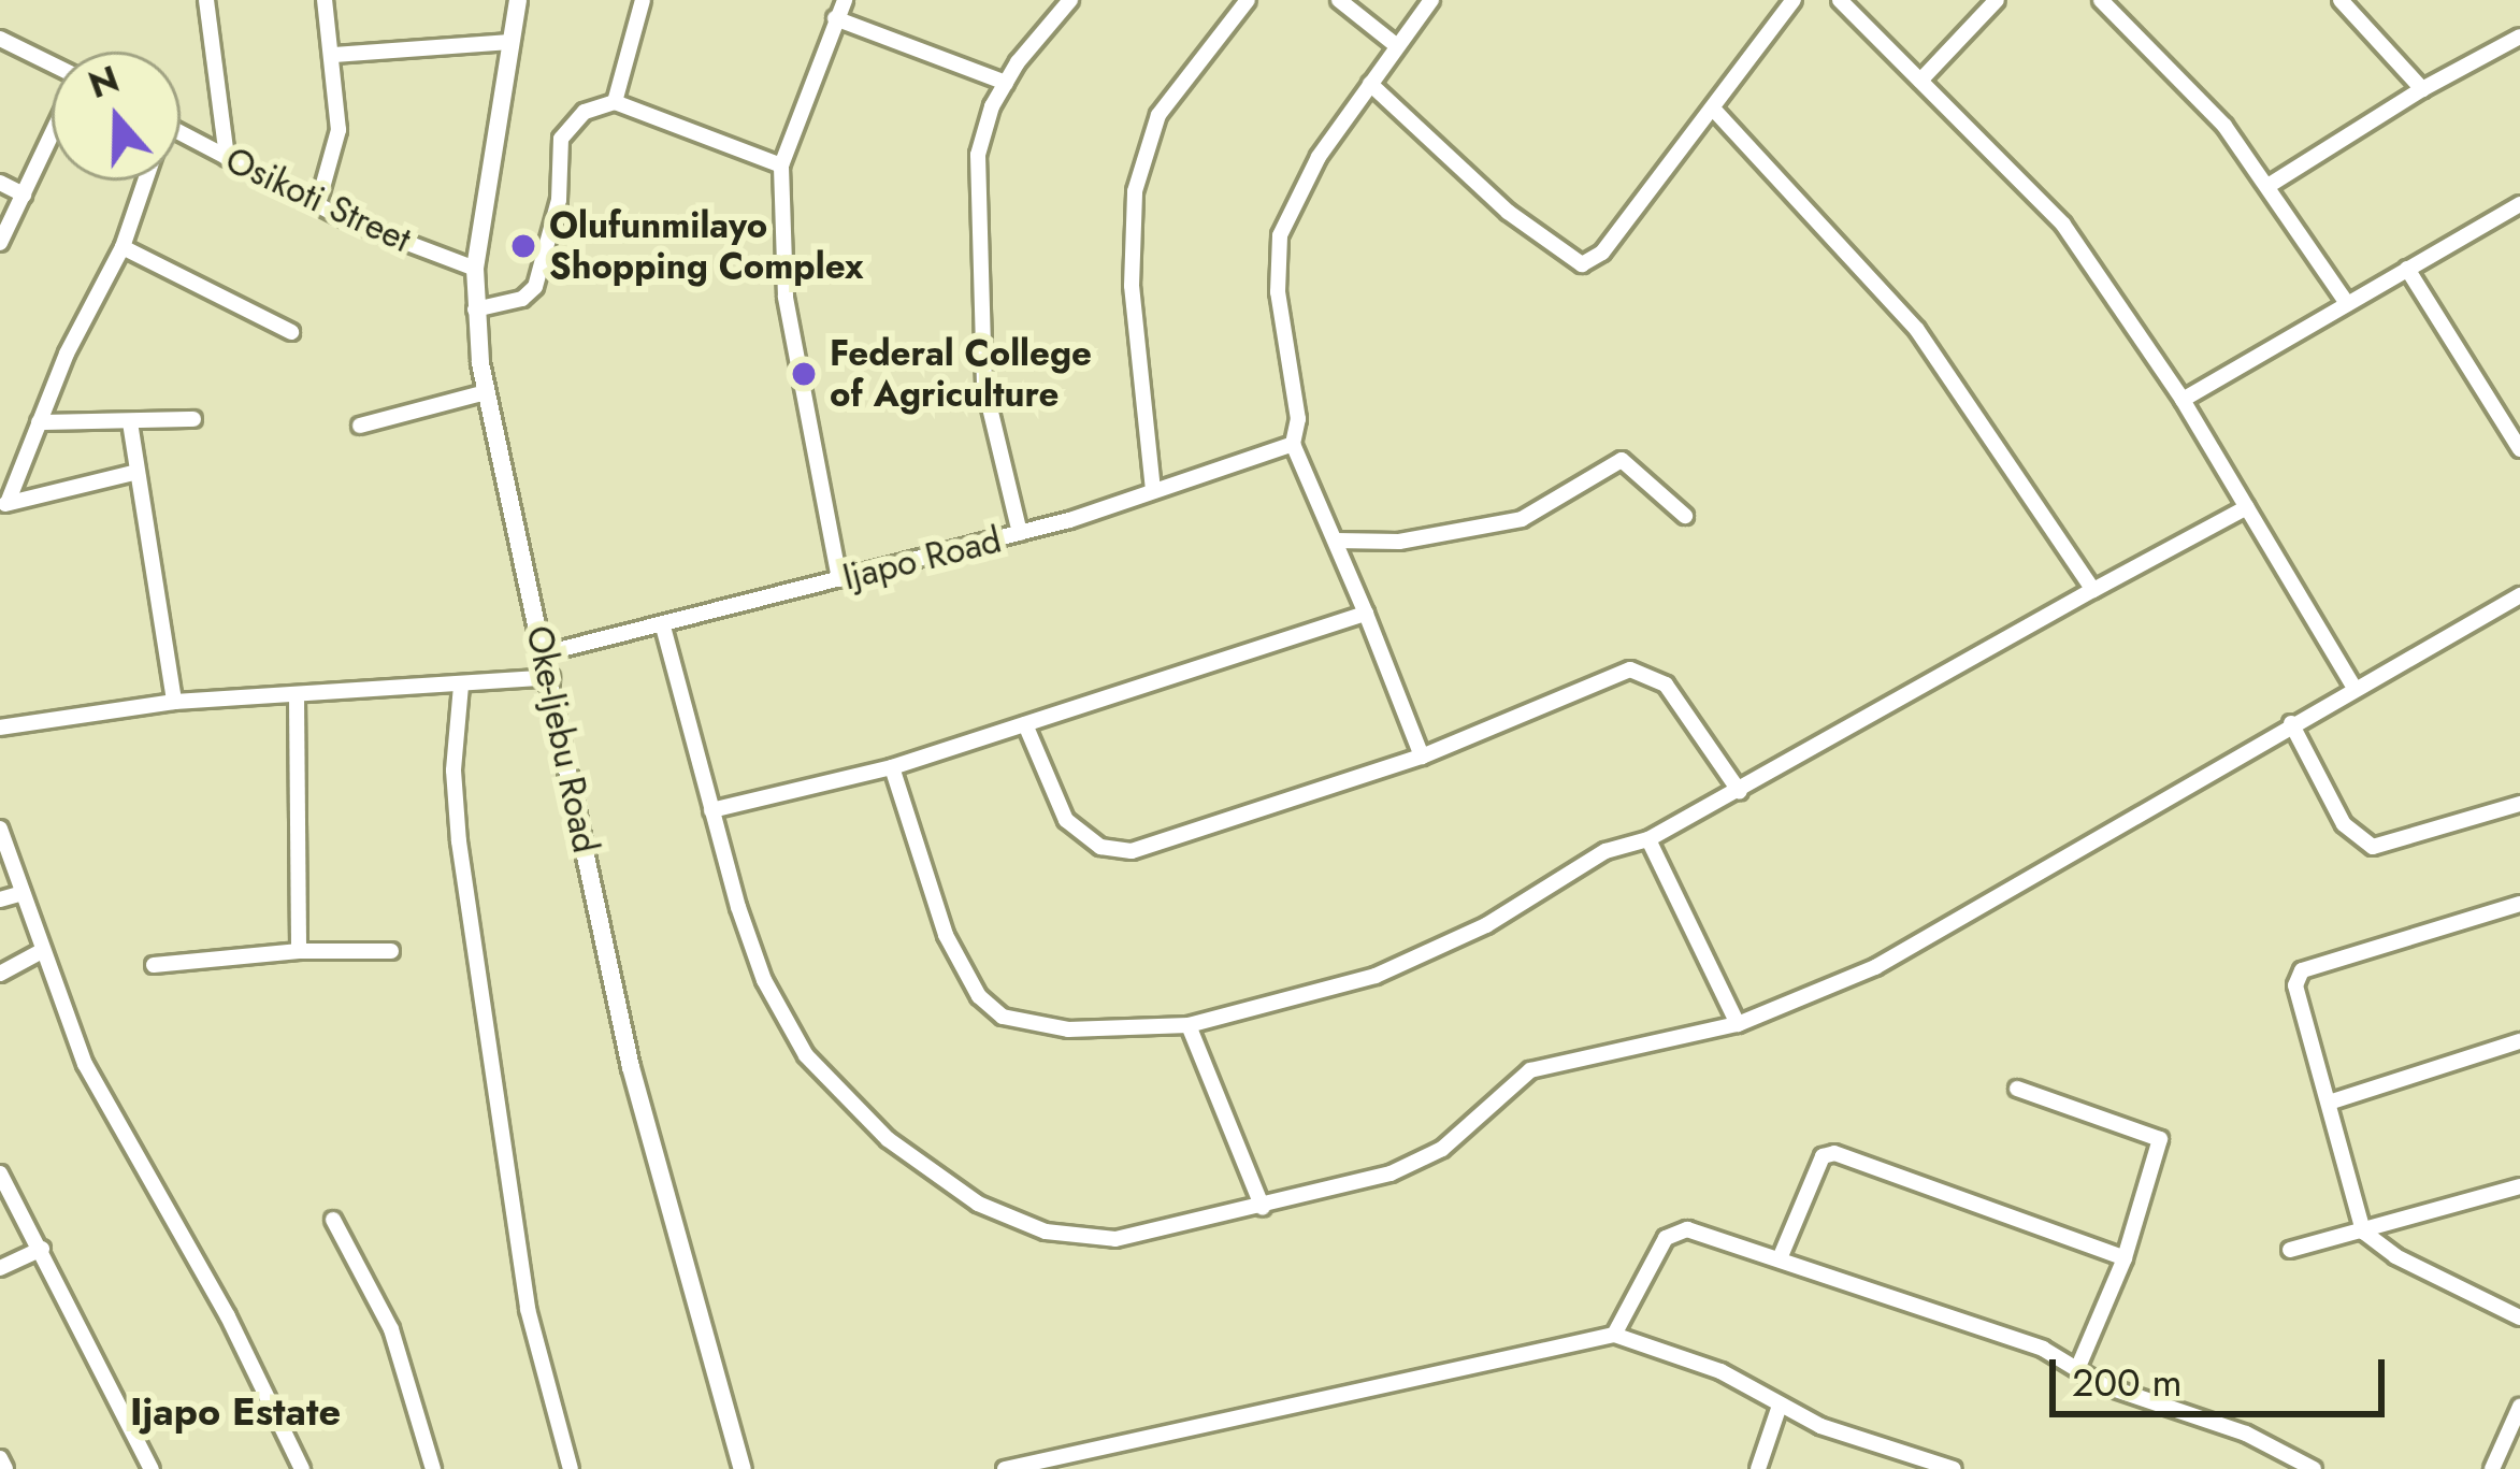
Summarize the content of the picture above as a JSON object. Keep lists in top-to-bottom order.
{
  "streets": {
    "main road": ["Oke-Ijebu Road"],
    "street": ["Osikoti Street", "Ijapo Road"]
  },
  "crossings": [
    ["Osikoti Street", "Oke-Ijebu Road"],
    ["Ijapo Road", "Oke-Ijebu Road"]
  ],
  "districts": ["Ijapo Estate"],
  "places": ["Olufunmilayo Shopping Complex", "Federal College of Agriculture"],
  "scale_bar": "200 m",
  "north": "top"
}
